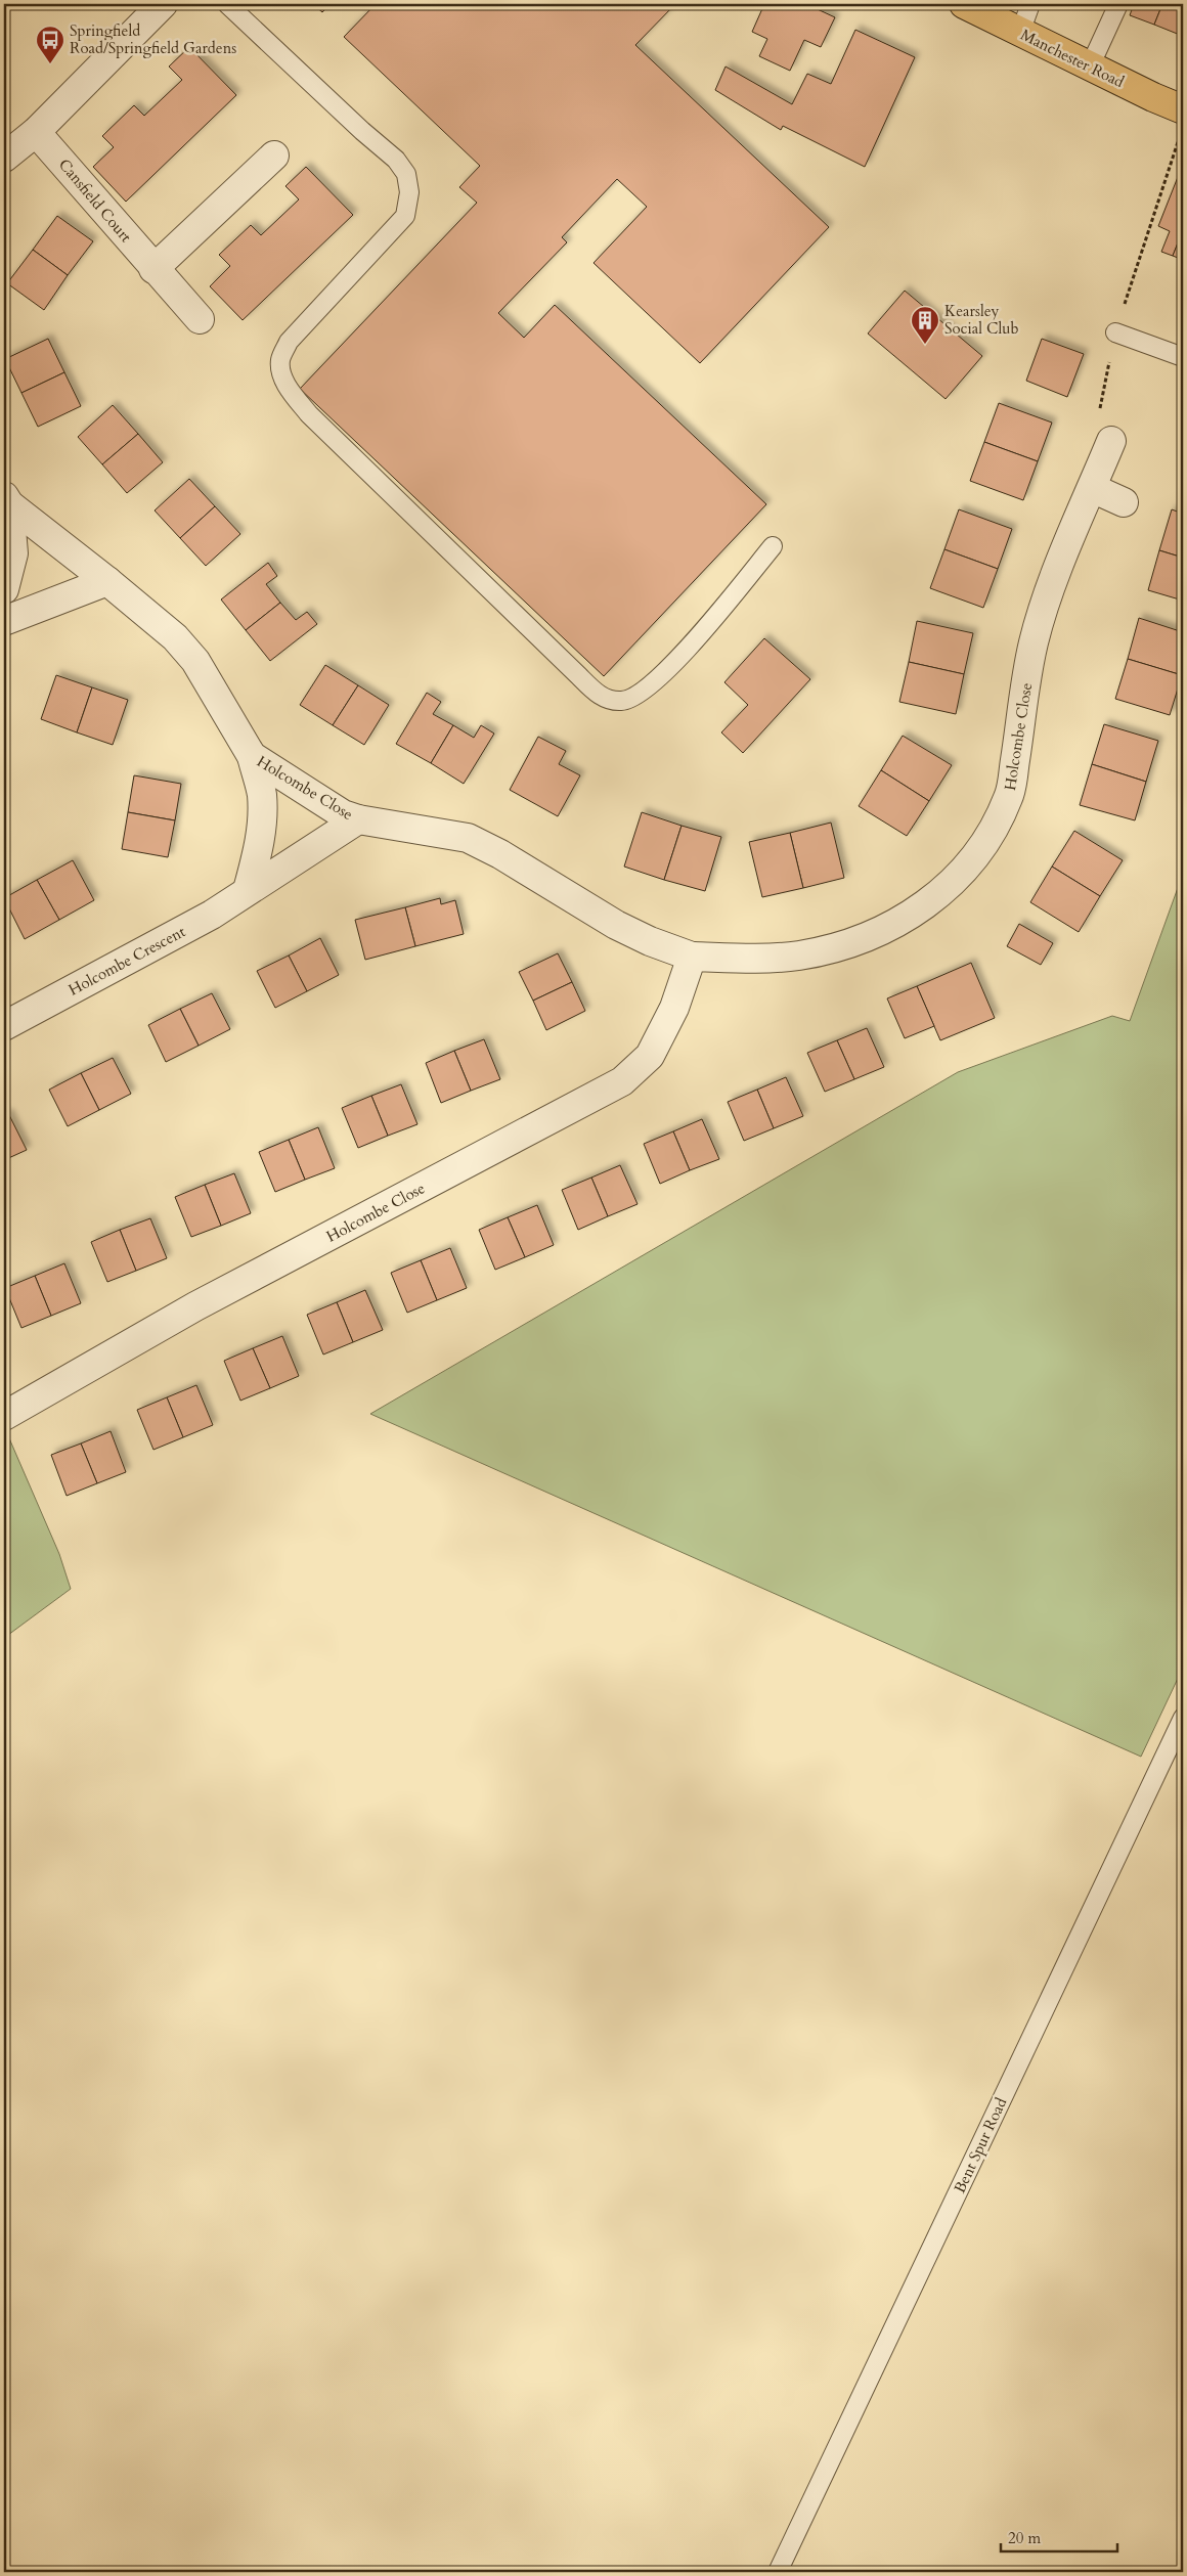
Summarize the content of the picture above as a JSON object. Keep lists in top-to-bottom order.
{
  "streets": {
    "main road": ["Manchester Road"],
    "street": ["Cansfield Court", "Holcombe Close", "Holcombe Crescent"],
    "lane": ["Bent Spur Road"]
  },
  "crossings": [
    ["Holcombe Close", "Holcombe Crescent"]
  ],
  "places": {
    "bus stop": ["Springfield Road/Springfield Gardens"],
    "building": ["Kearsley Social Club"]
  },
  "scale_bar": "20 m"
}
